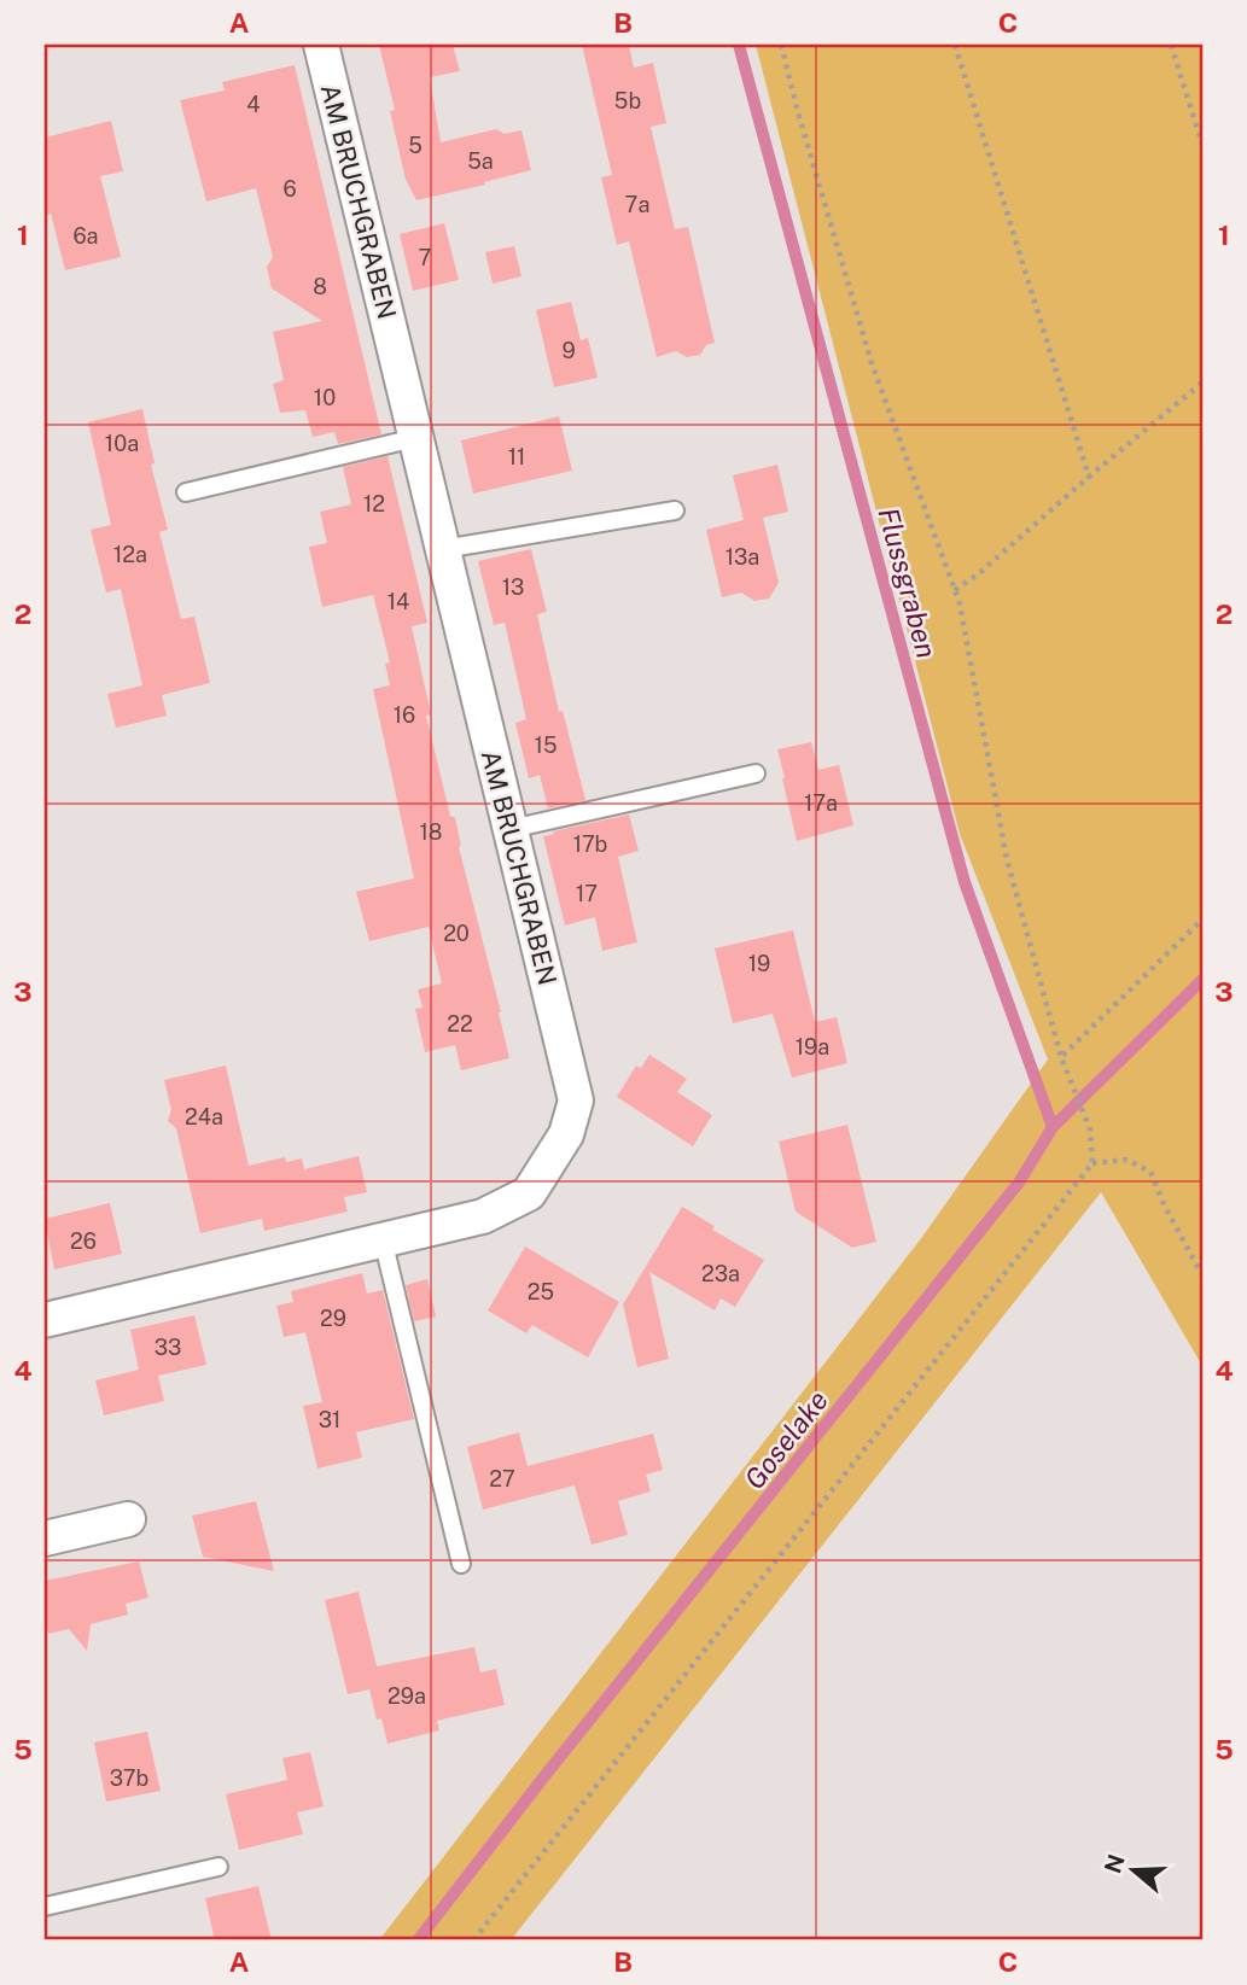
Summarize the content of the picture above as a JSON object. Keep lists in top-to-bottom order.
{
  "streets": {
    "street": ["AM BRUCHGRABEN"]
  },
  "water": ["Flussgraben", "Goselake"],
  "house_numbers": [
    "5b",
    "4",
    "5",
    "5a",
    "6",
    "7a",
    "6a",
    "7",
    "8",
    "9",
    "10",
    "10a",
    "11",
    "12",
    "12a",
    "13a",
    "13",
    "14",
    "16",
    "15",
    "17a",
    "18",
    "17b",
    "17",
    "20",
    "19",
    "22",
    "19a",
    "24a",
    "26",
    "23a",
    "25",
    "29",
    "33",
    "31",
    "27",
    "29a",
    "37b"
  ],
  "north": "left",
  "grid": {
    "columns": ["A", "B", "C"],
    "rows": [
      "1",
      "2",
      "3",
      "4",
      "5"
    ]
  }
}
